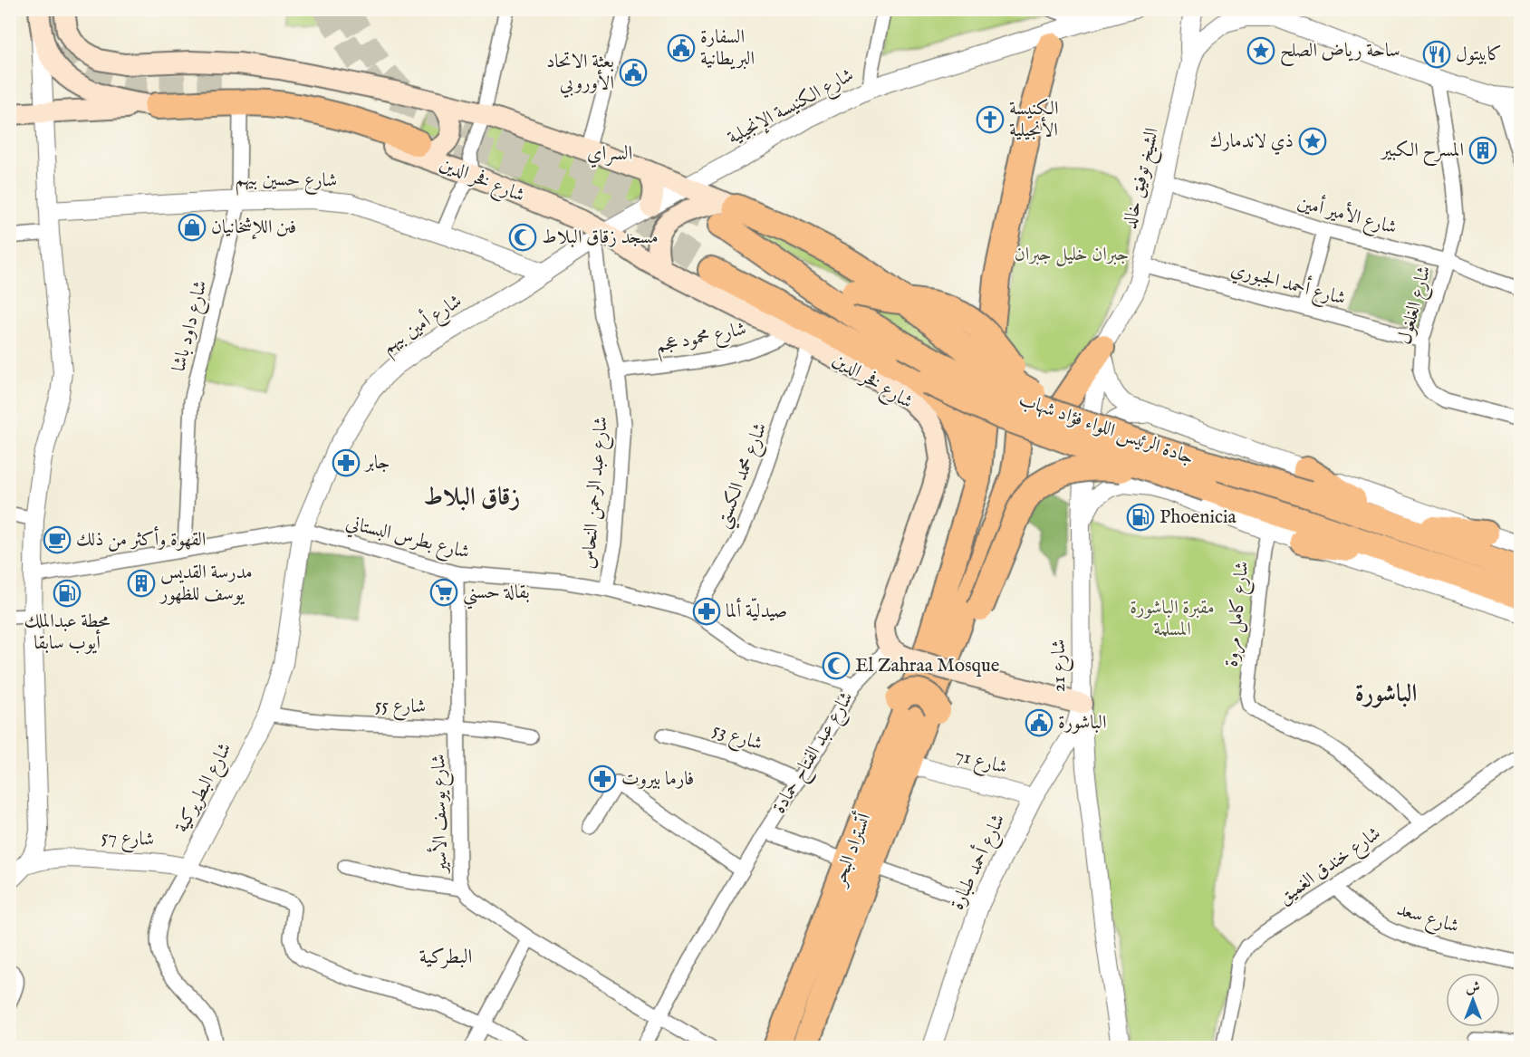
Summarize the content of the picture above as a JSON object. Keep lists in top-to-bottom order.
{
  "streets": {
    "highway": ["جادة الرئيس اللواء فؤاد شهاب", "أتستراد البحر"],
    "main road": ["شارع فخر الدين"],
    "street": [
      "شارع الكنيسة الإنجيلية",
      "الشيخ توفيق خالد",
      "شارع حسين بيهم",
      "شارع الأمير أمين",
      "شارع أحمد الجبوري",
      "شارع الغلغول",
      "شارع أمين بيهم",
      "شارع داود باشا",
      "شارع محمود عجم",
      "شارع محمد الكستي",
      "شارع عبد الرحمن النحاس",
      "شارع بطرس البستاني",
      "شارع كامل مروة",
      "شارع 21",
      "شارع 55",
      "شارع 53",
      "شارع عبد الفتاح حمادة",
      "شارع 71",
      "شارع البطريركية",
      "شارع يوسف الأسير",
      "شارع 57",
      "شارع أحمد طبارة",
      "شارع خندق الغميق",
      "شارع سعد"
    ]
  },
  "crossings": [
    ["شارع الكنيسة الإنجيلية", "شارع فخر الدين"],
    ["شارع الكنيسة الإنجيلية", "شارع أمين بيهم"],
    ["شارع الكنيسة الإنجيلية", "شارع عبد الرحمن النحاس"],
    ["الشيخ توفيق خالد", "شارع الأمير أمين"],
    ["الشيخ توفيق خالد", "شارع أحمد الجبوري"],
    ["الشيخ توفيق خالد", "شارع 21"],
    ["شارع حسين بيهم", "شارع أمين بيهم"],
    ["شارع حسين بيهم", "شارع داود باشا"],
    ["شارع فخر الدين", "شارع أمين بيهم"],
    ["شارع فخر الدين", "شارع داود باشا"],
    ["شارع فخر الدين", "شارع محمود عجم"],
    ["شارع فخر الدين", "شارع محمد الكستي"],
    ["شارع فخر الدين", "شارع عبد الرحمن النحاس"],
    ["شارع فخر الدين", "شارع عبد الفتاح حمادة"],
    ["شارع فخر الدين", "أتستراد البحر"],
    ["شارع الأمير أمين", "شارع الغلغول"],
    ["شارع أحمد الجبوري", "شارع الغلغول"],
    ["شارع أمين بيهم", "شارع عبد الرحمن النحاس"],
    ["شارع أمين بيهم", "شارع بطرس البستاني"],
    ["شارع أمين بيهم", "شارع البطريركية"],
    ["شارع داود باشا", "شارع بطرس البستاني"],
    ["شارع محمود عجم", "شارع عبد الرحمن النحاس"],
    ["شارع محمد الكستي", "شارع بطرس البستاني"],
    ["شارع عبد الرحمن النحاس", "شارع بطرس البستاني"],
    ["شارع بطرس البستاني", "شارع عبد الفتاح حمادة"],
    ["شارع بطرس البستاني", "شارع البطريركية"],
    ["شارع بطرس البستاني", "شارع يوسف الأسير"],
    ["شارع كامل مروة", "شارع خندق الغميق"],
    ["شارع 21", "شارع أحمد طبارة"],
    ["شارع 55", "شارع البطريركية"],
    ["شارع 55", "شارع يوسف الأسير"],
    ["شارع 53", "شارع عبد الفتاح حمادة"],
    ["شارع عبد الفتاح حمادة", "شارع يوسف الأسير"],
    ["شارع عبد الفتاح حمادة", "أتستراد البحر"],
    ["شارع 71", "شارع أحمد طبارة"],
    ["شارع البطريركية", "شارع 57"],
    ["شارع خندق الغميق", "شارع سعد"]
  ],
  "districts": [
    "السراي",
    "زقاق البلاط",
    "الباشورة",
    "البطركية"
  ],
  "parks": ["جبران خليل جبران", "مقبرة الباشورة المسلمة"],
  "places": {
    "public building": ["السفارة البريطانية", "بعثة الاتحاد الأوروبي", "الباشورة"],
    "place": ["ساحة رياض الصلح", "ذي لاندمارك"],
    "restaurant": ["كابيتول"],
    "church": ["الكنيسة الأنجيلية"],
    "building": ["المسرح الكبير", "مدرسة القديس يوسف للظهور"],
    "shop": ["فىن اللإشخانيان"],
    "mosque": ["مسجد زقاق البلاط", "El Zahraa Mosque"],
    "pharmacy": ["جابر", "صيدليّة ألما", "فارما بيروت"],
    "fuel station": ["Phoenicia", "محطة عبدالملك أيوب سابقا"],
    "cafe": ["القهوة وأكثر من ذلك"],
    "supermarket": ["بقالة حسني"]
  },
  "north": "top"
}
